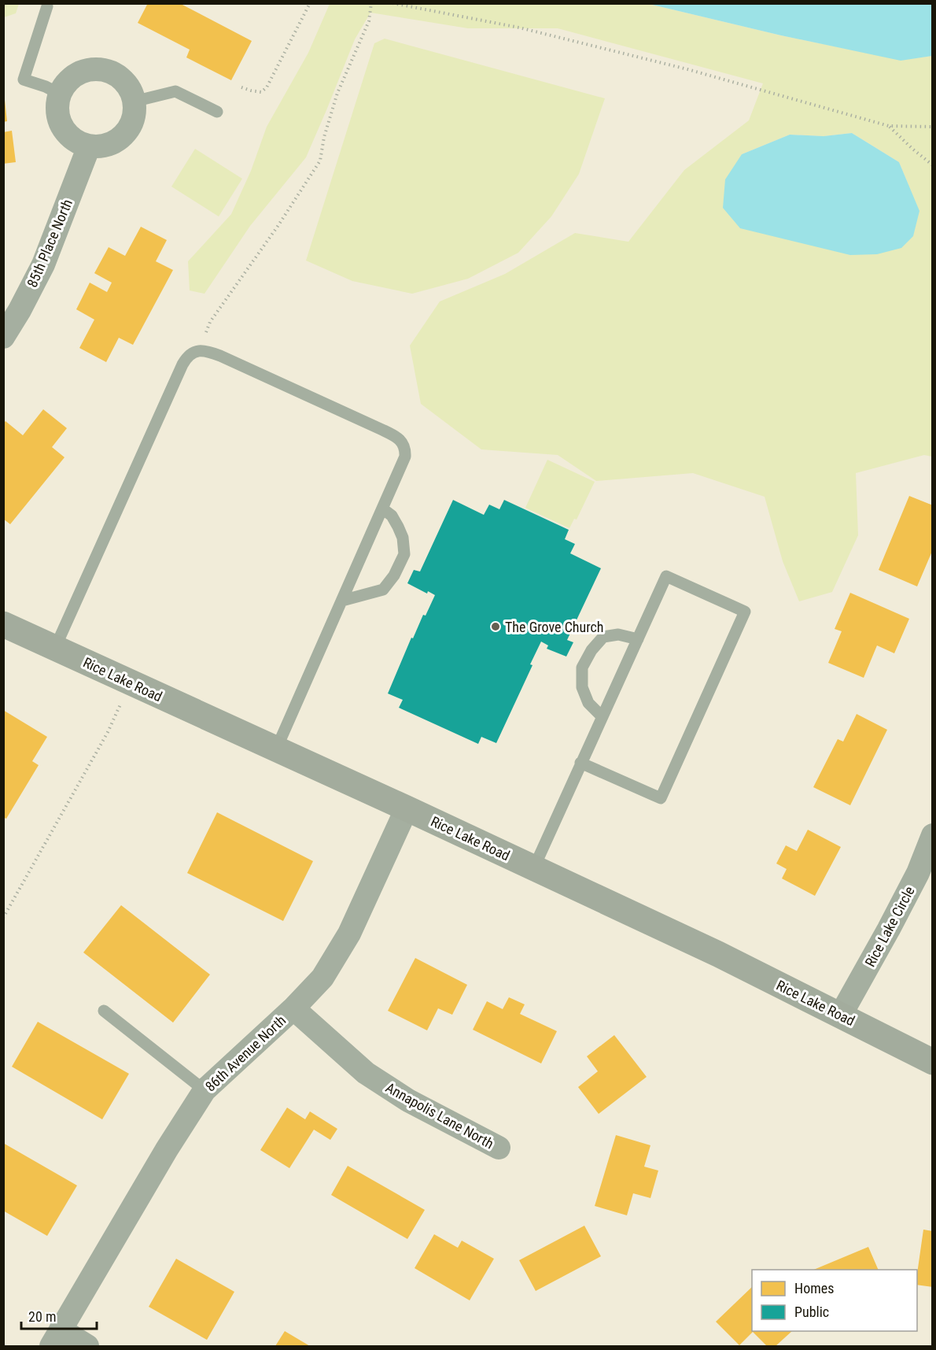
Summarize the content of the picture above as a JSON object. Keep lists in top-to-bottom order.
{
  "streets": {
    "street": [
      "85th Place North",
      "Rice Lake Road",
      "Rice Lake Circle",
      "86th Avenue North",
      "Annapolis Lane North"
    ]
  },
  "crossings": [
    ["Rice Lake Road", "Rice Lake Circle"],
    ["Rice Lake Road", "86th Avenue North"],
    ["86th Avenue North", "Annapolis Lane North"]
  ],
  "places": ["The Grove Church"],
  "legend": ["Homes", "Public"],
  "scale_bar": "20 m"
}
